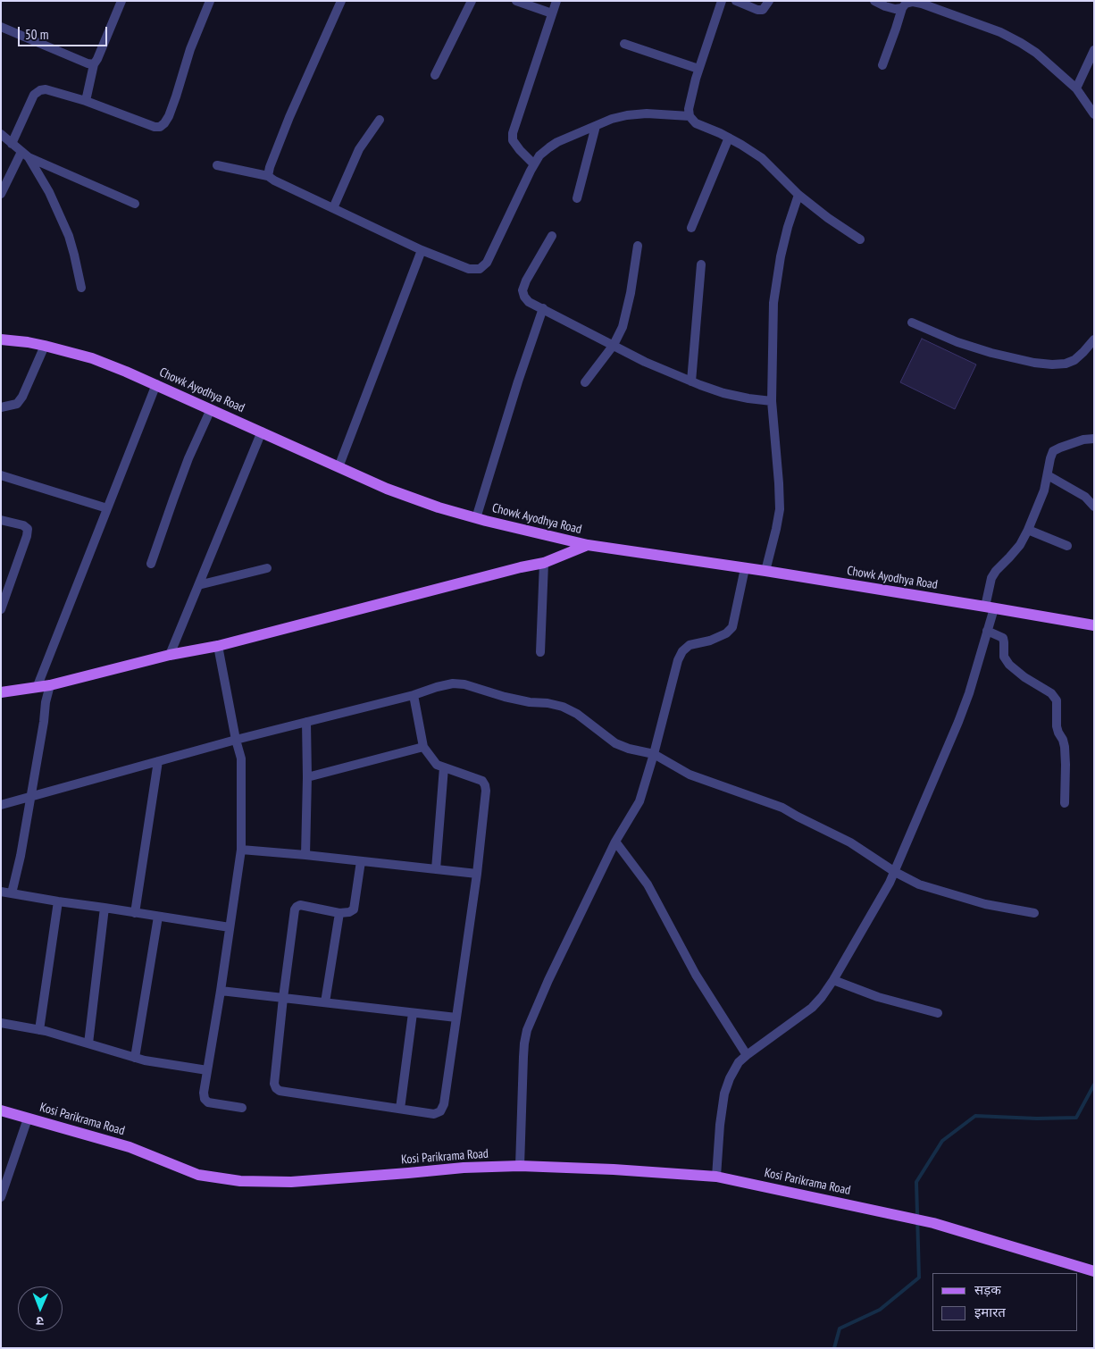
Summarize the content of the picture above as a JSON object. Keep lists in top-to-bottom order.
{
  "streets": {
    "main road": ["Chowk Ayodhya Road", "Kosi Parikrama Road"]
  },
  "legend": ["सड़क", "इमारत"],
  "scale_bar": "50 m",
  "north": "bottom"
}
